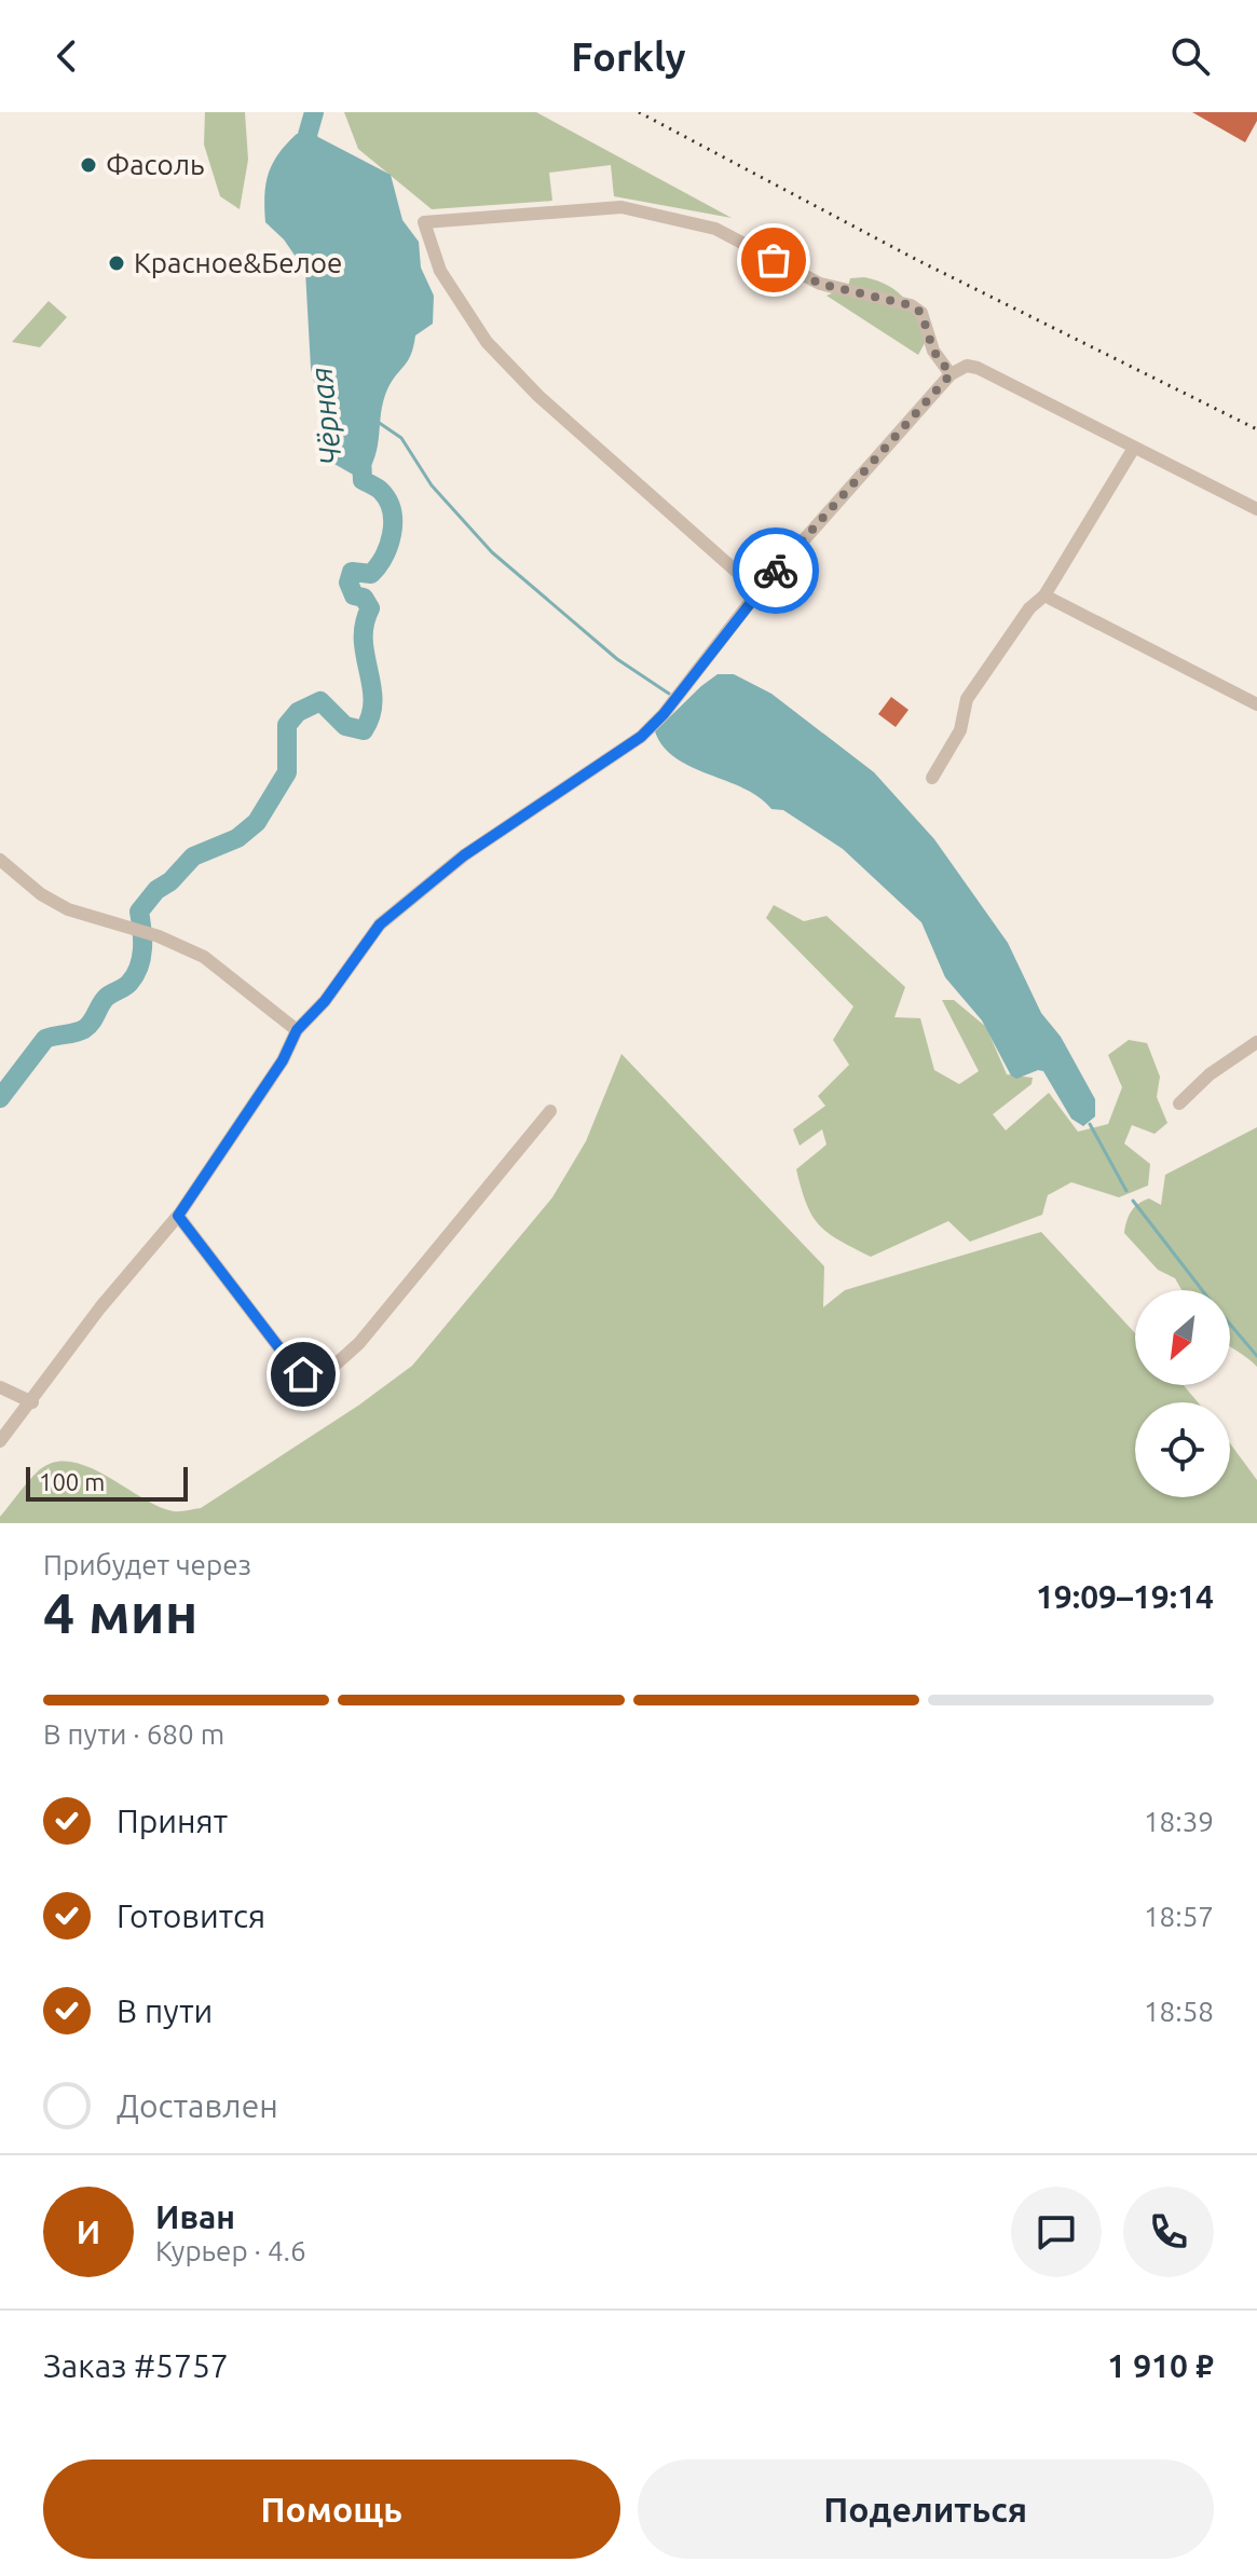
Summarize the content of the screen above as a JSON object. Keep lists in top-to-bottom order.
{
  "water": ["Чёрная"],
  "places": ["Фасоль", "Красное&Белое"],
  "scale_bar": "100 m",
  "north": "bottom left",
  "page": {
    "header": "Forkly",
    "scale": "100 m",
    "heading": ["4 мин", "Прибудет через", "19:09–19:14"],
    "panel": [
      "Иван",
      "Курьер · 4.6",
      "Заказ #5757",
      "1 910 ₽"
    ],
    "bar": "В пути · 680 m",
    "list": [
      ["Принят", "18:39"],
      ["Готовится", "18:57"],
      ["В пути", "18:58"],
      "Доставлен"
    ],
    "round": "И",
    "buttons": ["Помощь", "Поделиться"]
  }
}
